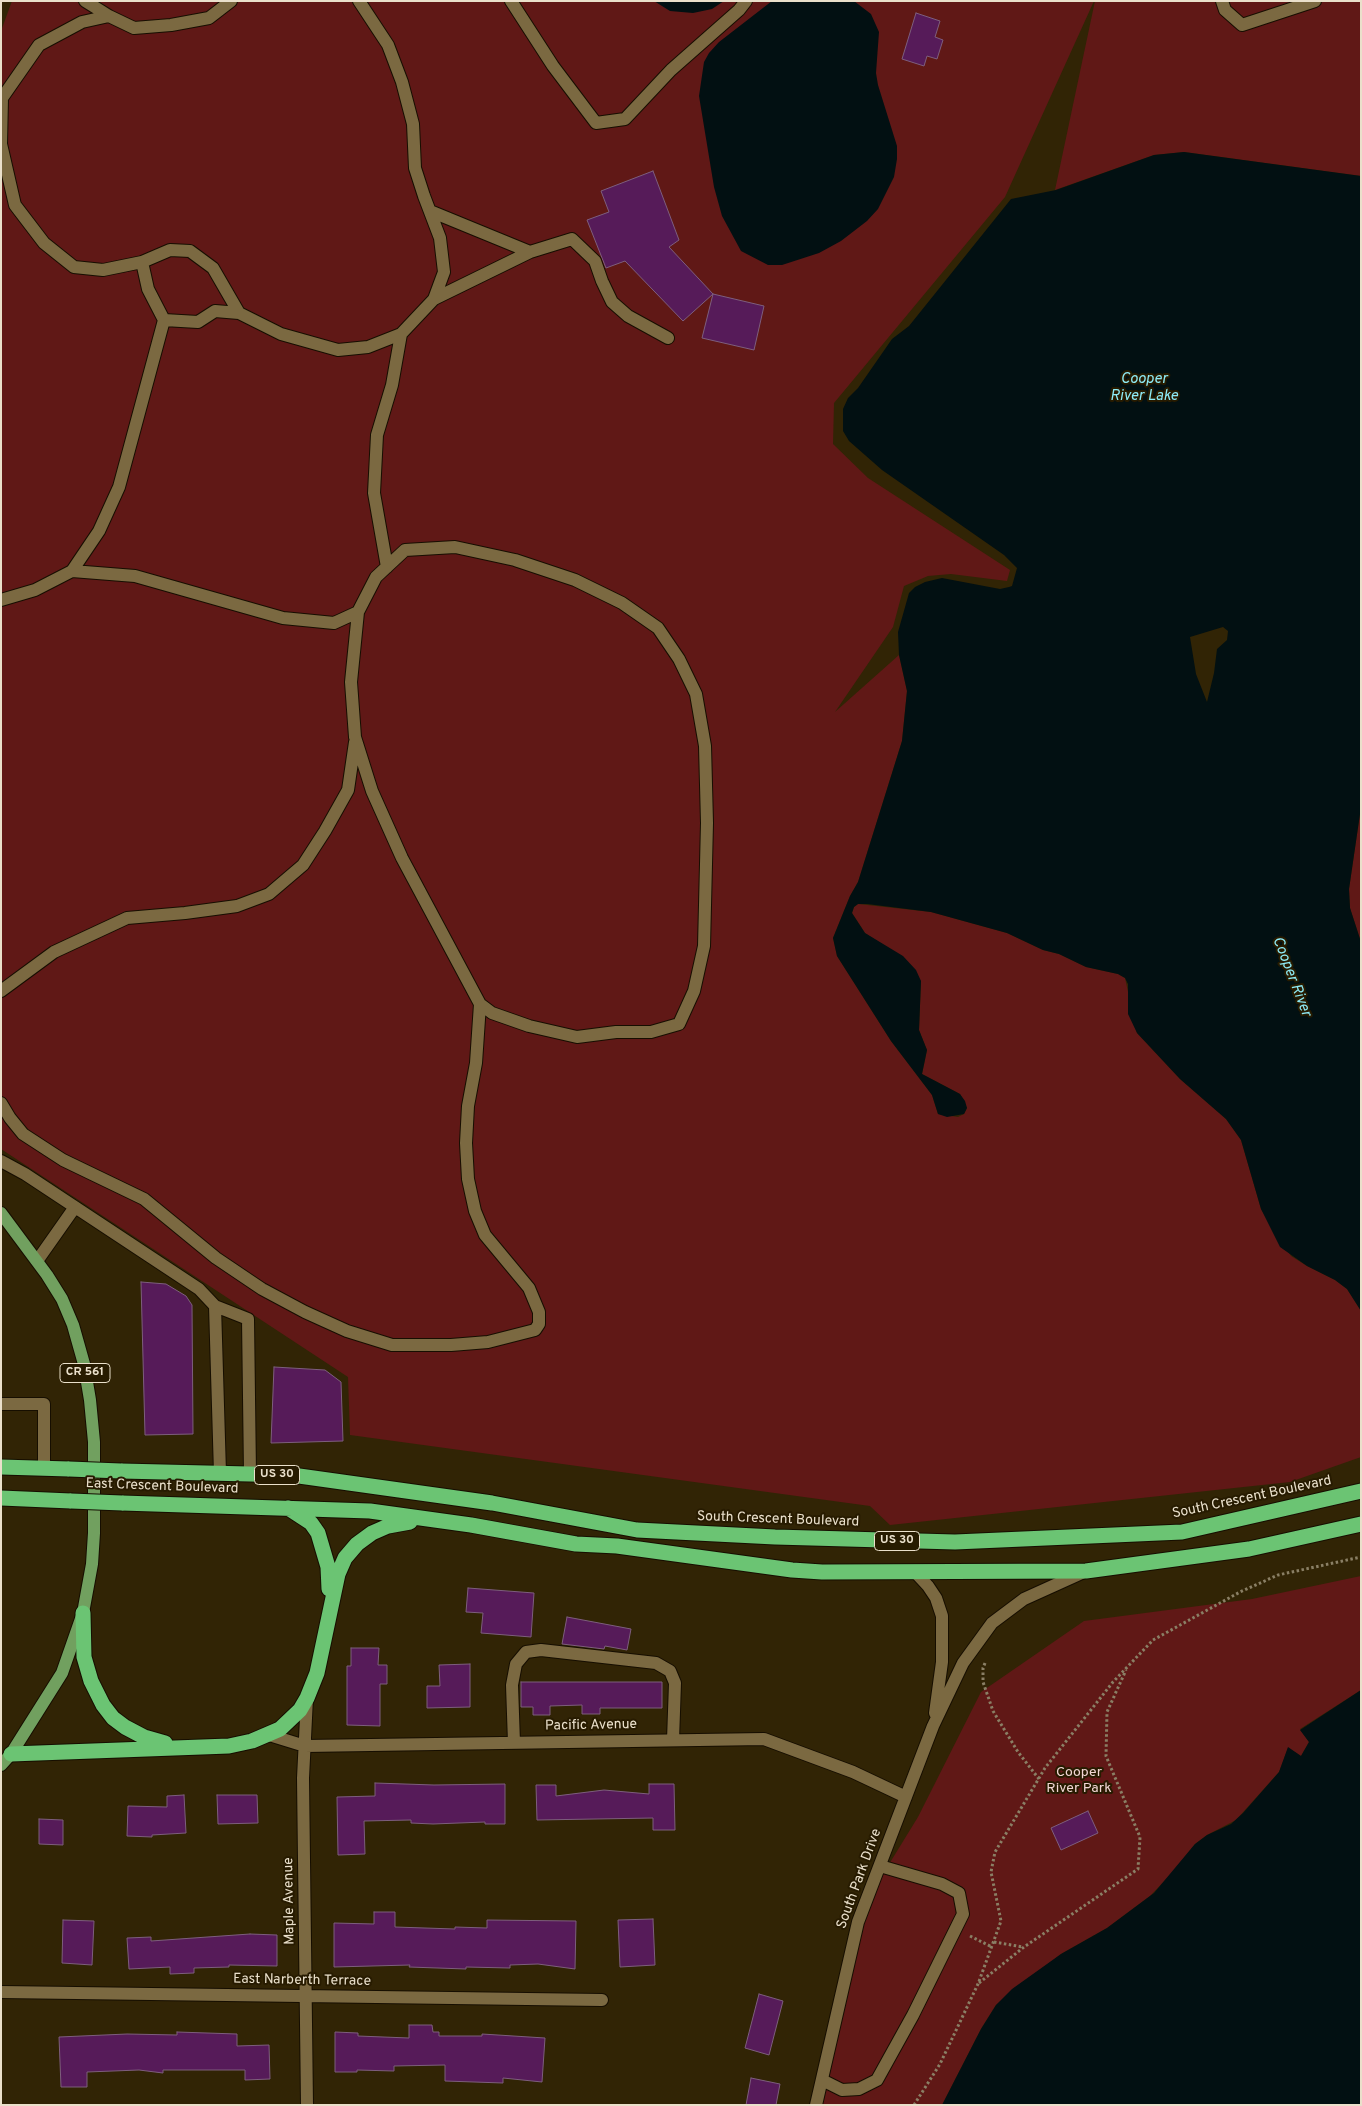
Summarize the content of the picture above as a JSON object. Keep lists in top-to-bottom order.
{
  "streets": {
    "highway": ["US 30", "East Crescent Boulevard", "South Crescent Boulevard"],
    "main road": ["CR 561"],
    "street": [
      "Pacific Avenue",
      "South Park Drive",
      "Maple Avenue",
      "East Narberth Terrace"
    ]
  },
  "crossings": [
    ["East Crescent Boulevard", "South Crescent Boulevard"],
    ["East Crescent Boulevard", "South Park Drive"],
    ["Pacific Avenue", "South Park Drive"],
    ["Pacific Avenue", "Maple Avenue"],
    ["Maple Avenue", "East Narberth Terrace"]
  ],
  "water": ["Cooper River Lake", "Cooper River"],
  "parks": ["Cooper River Park"]
}
